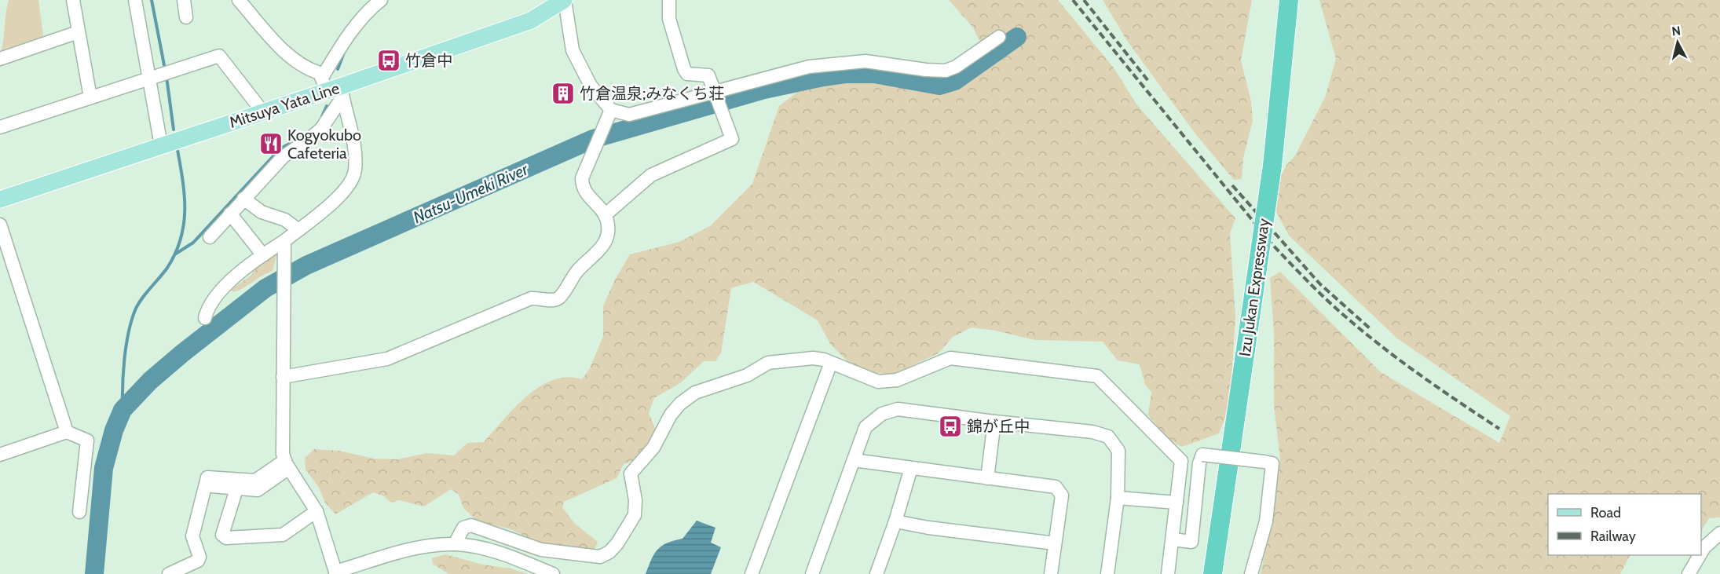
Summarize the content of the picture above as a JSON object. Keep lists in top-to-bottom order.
{
  "streets": {
    "highway": ["Izu Jukan Expressway"],
    "main road": ["Mitsuya Yata Line"]
  },
  "water": ["Natsu-Umeki River"],
  "places": {
    "bus stop": ["竹倉中", "錦が丘中"],
    "building": ["竹倉温泉;みなくち荘"],
    "restaurant": ["Kogyokubo Cafeteria"]
  },
  "legend": ["Road", "Railway"],
  "north": "top"
}
